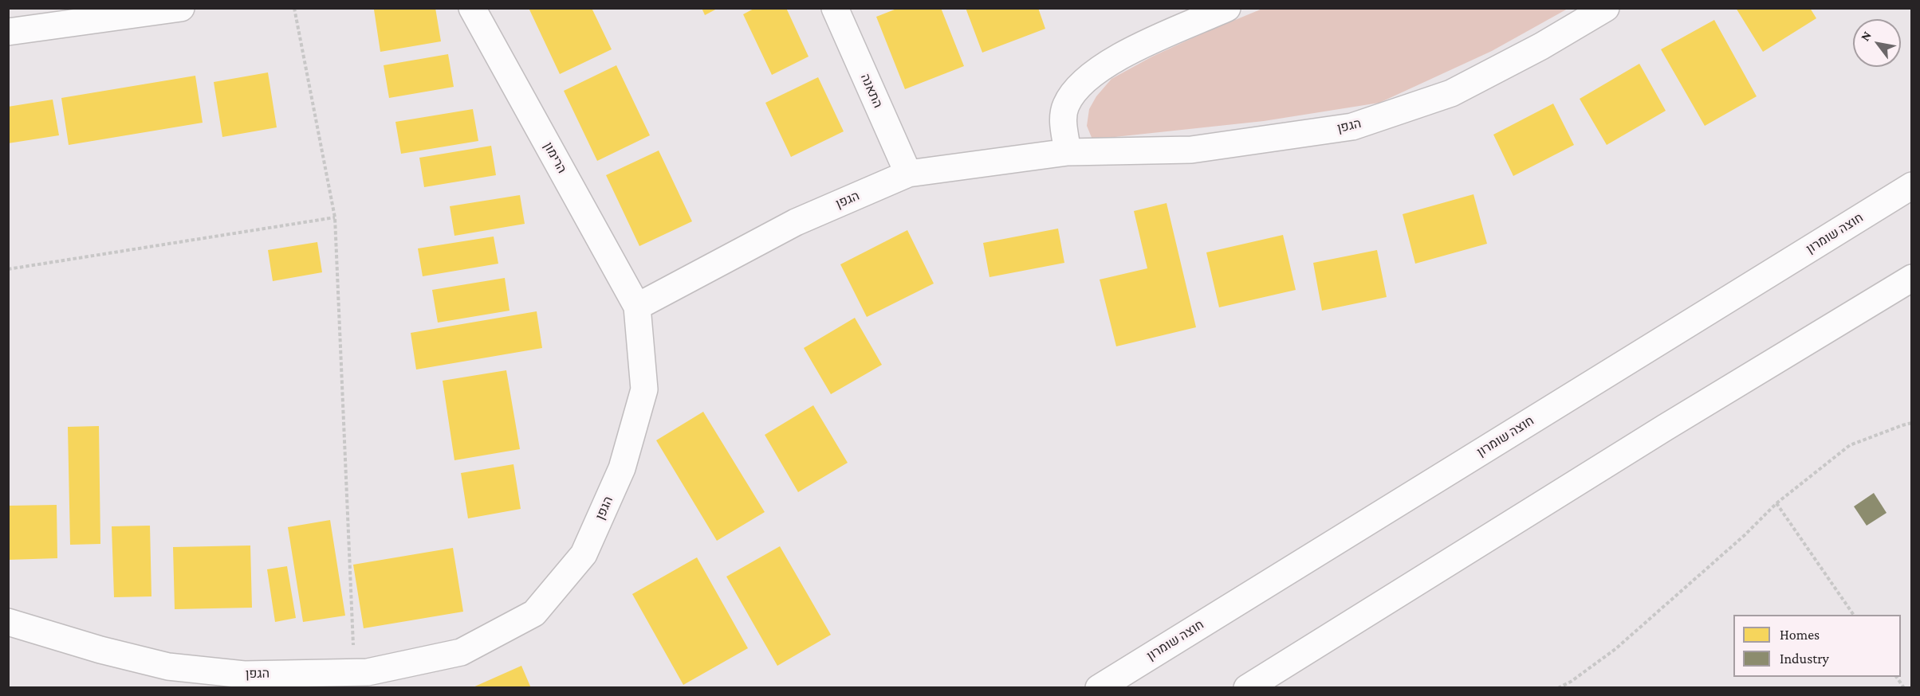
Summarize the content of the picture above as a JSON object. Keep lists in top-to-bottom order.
{
  "streets": {
    "main road": [
      "התאנה",
      "הגפן",
      "הרימון",
      "חוצה שומרון"
    ]
  },
  "crossings": [
    ["התאנה", "הגפן"],
    ["הגפן", "הרימון"]
  ],
  "legend": ["Homes", "Industry"],
  "north": "top left"
}
